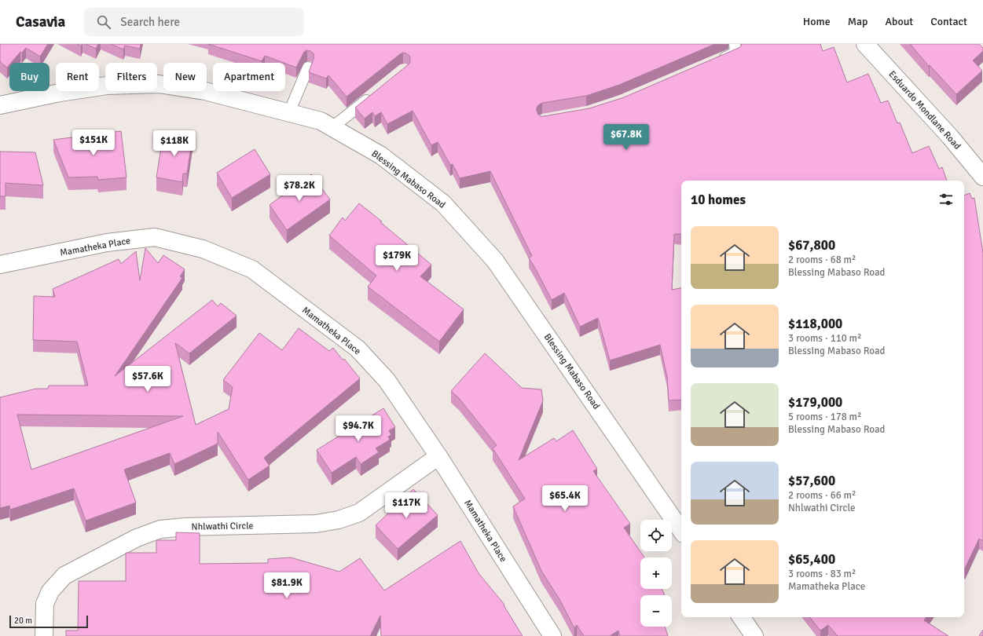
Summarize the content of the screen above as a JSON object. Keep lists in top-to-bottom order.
{
  "streets": {
    "street": [
      "Esduardo Mondlane Road",
      "Blessing Mabaso Road",
      "Mamatheka Place",
      "Nhlwathi Circle"
    ]
  },
  "crossings": [
    ["Mamatheka Place", "Nhlwathi Circle"]
  ],
  "scale_bar": "20 m",
  "page": {
    "header": "Casavia",
    "search": "Search here",
    "nav": [
      "Home",
      "Map",
      "About",
      "Contact"
    ],
    "chip": [
      "Buy",
      "Rent",
      "Filters",
      "New",
      "Apartment"
    ],
    "price": [
      "$67.8K",
      "$151K",
      "$118K",
      "$78.2K",
      "$179K",
      "$57.6K",
      "$94.7K",
      "$65.4K",
      "$117K",
      "$81.9K"
    ],
    "heading": "10 homes",
    "list": [
      {
        "name": "$67,800",
        "note": "2 rooms · 68 m² · Blessing Mabaso Road"
      },
      {
        "name": "$118,000",
        "note": "3 rooms · 110 m² · Blessing Mabaso Road"
      },
      {
        "name": "$179,000",
        "note": "5 rooms · 178 m² · Blessing Mabaso Road"
      },
      {
        "name": "$57,600",
        "note": "2 rooms · 66 m² · Nhlwathi Circle"
      },
      {
        "name": "$65,400",
        "note": "3 rooms · 83 m² · Mamatheka Place"
      }
    ],
    "map_buttons": ["+", "−"],
    "scale": "20 m"
  }
}
